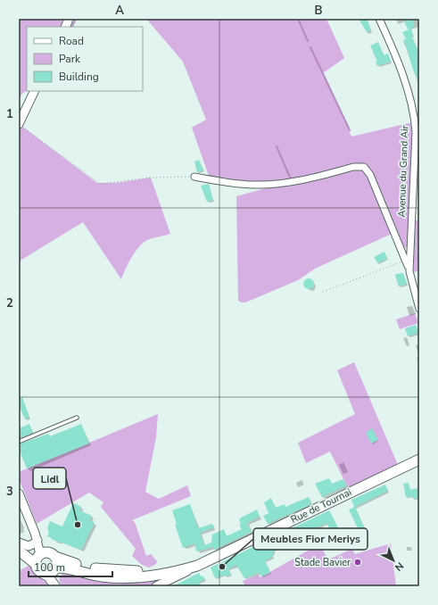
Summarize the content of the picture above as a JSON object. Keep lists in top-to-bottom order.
{
  "streets": {
    "main road": ["Rue de Tournai"],
    "street": ["Avenue du Grand Air"]
  },
  "places": ["Lidl", "Stade Bavier", "Meubles Fior Meriys"],
  "legend": ["Road", "Park", "Building"],
  "scale_bar": "100 m",
  "north": "bottom right",
  "grid": {
    "columns": ["A", "B"],
    "rows": ["1", "2", "3"]
  }
}
